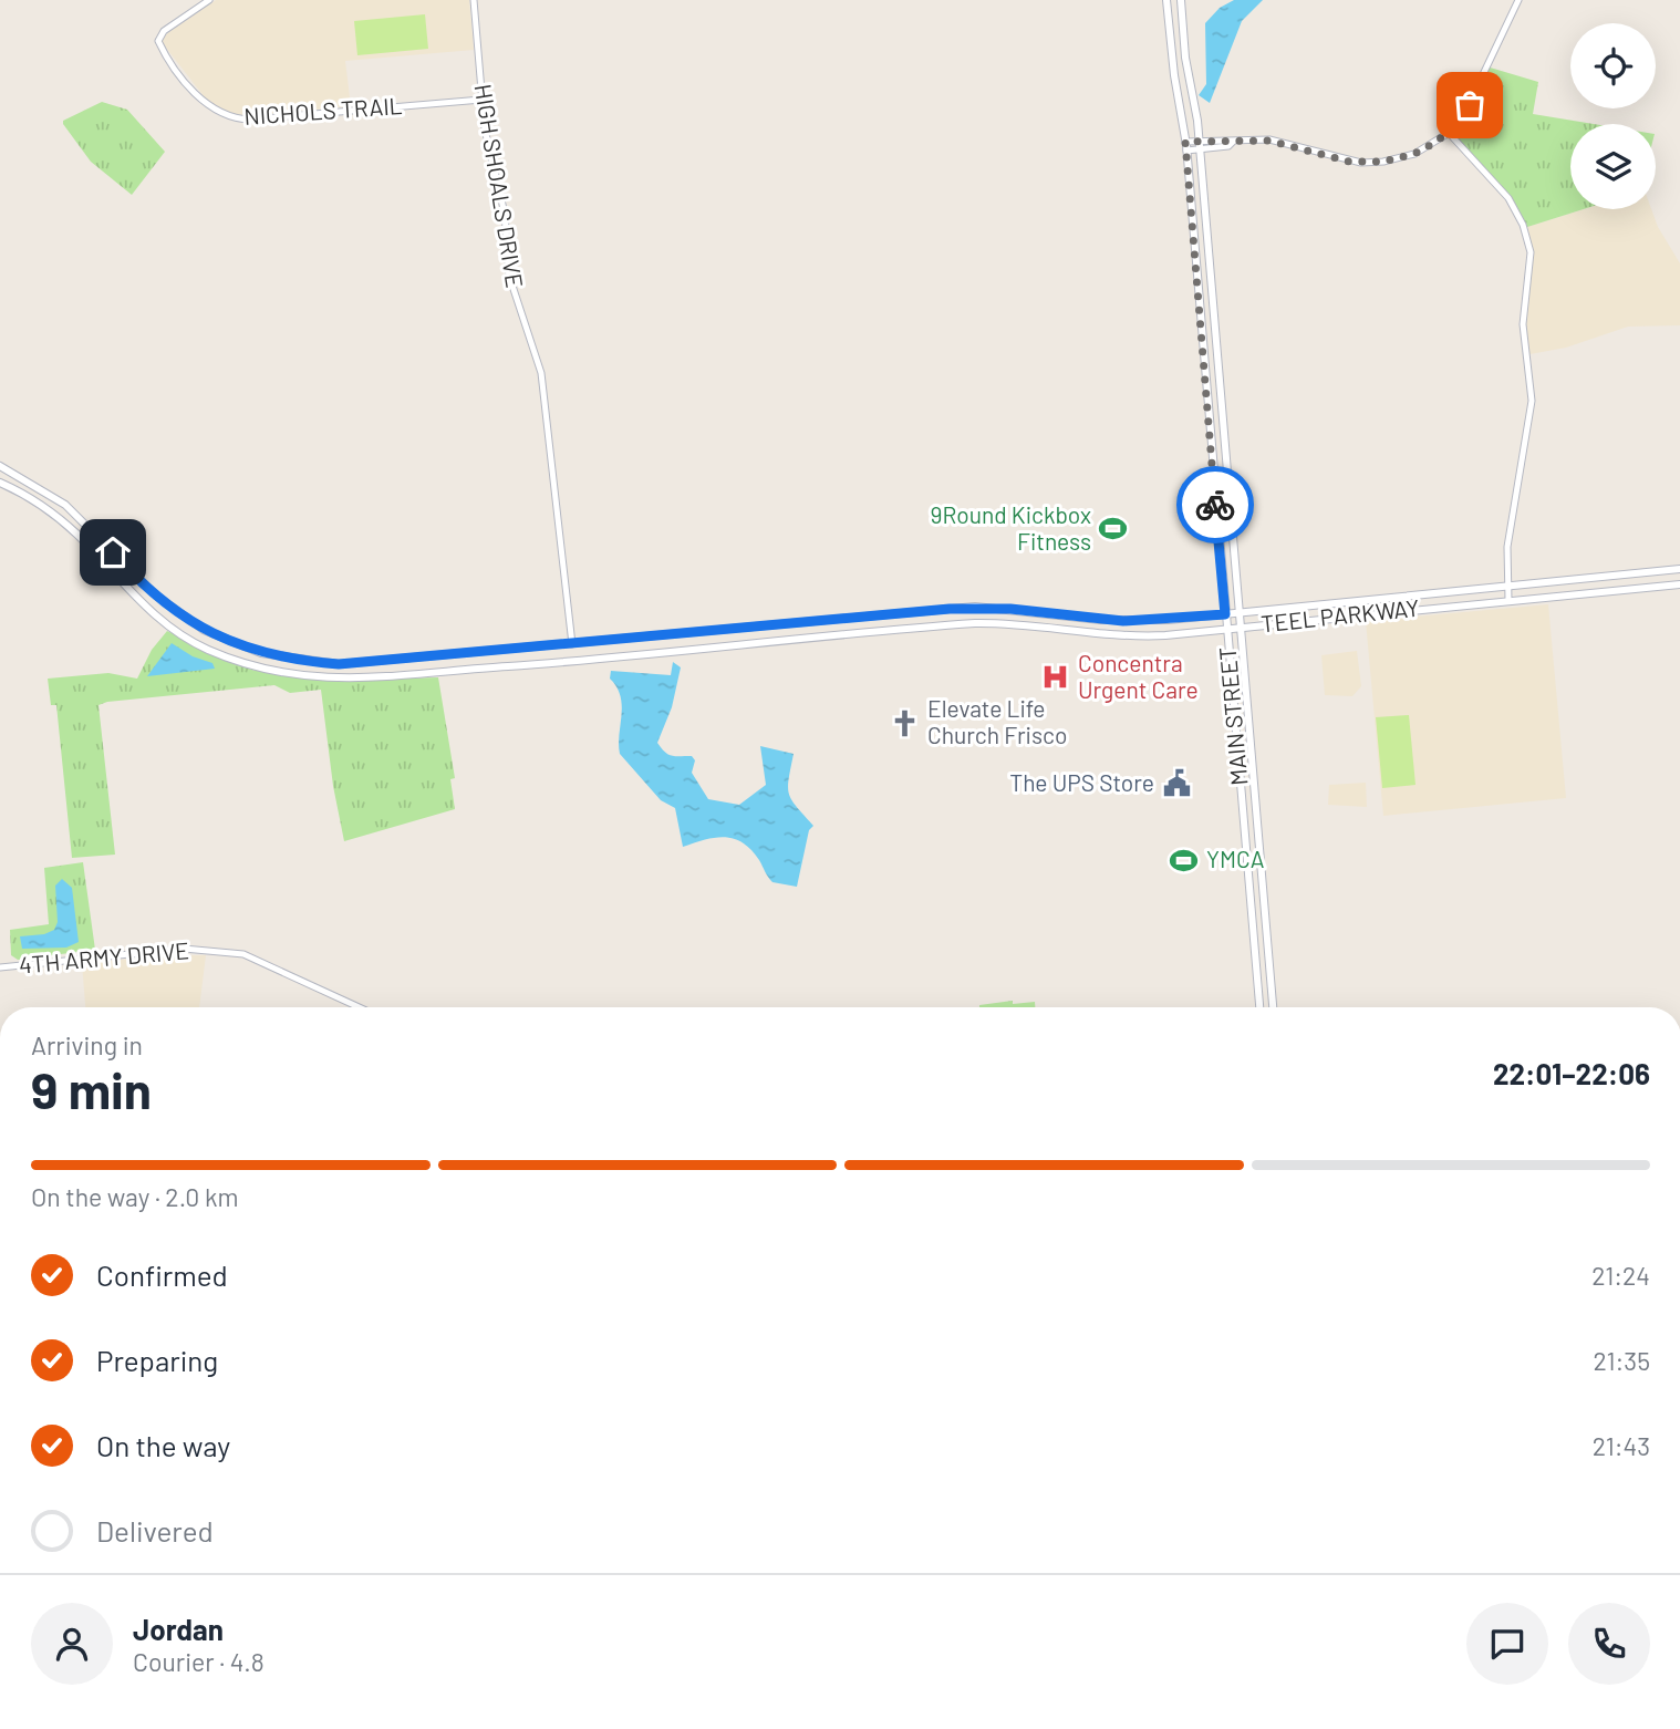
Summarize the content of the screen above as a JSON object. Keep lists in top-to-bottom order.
{
  "streets": {
    "main road": ["TEEL PARKWAY", "MAIN STREET"],
    "street": ["NICHOLS TRAIL", "HIGH SHOALS DRIVE", "4TH ARMY DRIVE"]
  },
  "crossings": [
    ["NICHOLS TRAIL", "HIGH SHOALS DRIVE"],
    ["HIGH SHOALS DRIVE", "TEEL PARKWAY"],
    ["TEEL PARKWAY", "MAIN STREET"]
  ],
  "places": {
    "sports": ["9Round Kickbox Fitness", "YMCA"],
    "hospital": ["Concentra Urgent Care"],
    "church": ["Elevate Life Church Frisco"],
    "public building": ["The UPS Store"]
  },
  "page": {
    "heading": ["9 min", "Arriving in", "22:01–22:06"],
    "panel": ["Jordan", "Courier · 4.8"],
    "bar": "On the way · 2.0 km",
    "list": [
      ["Confirmed", "21:24"],
      ["Preparing", "21:35"],
      ["On the way", "21:43"],
      "Delivered"
    ]
  }
}
